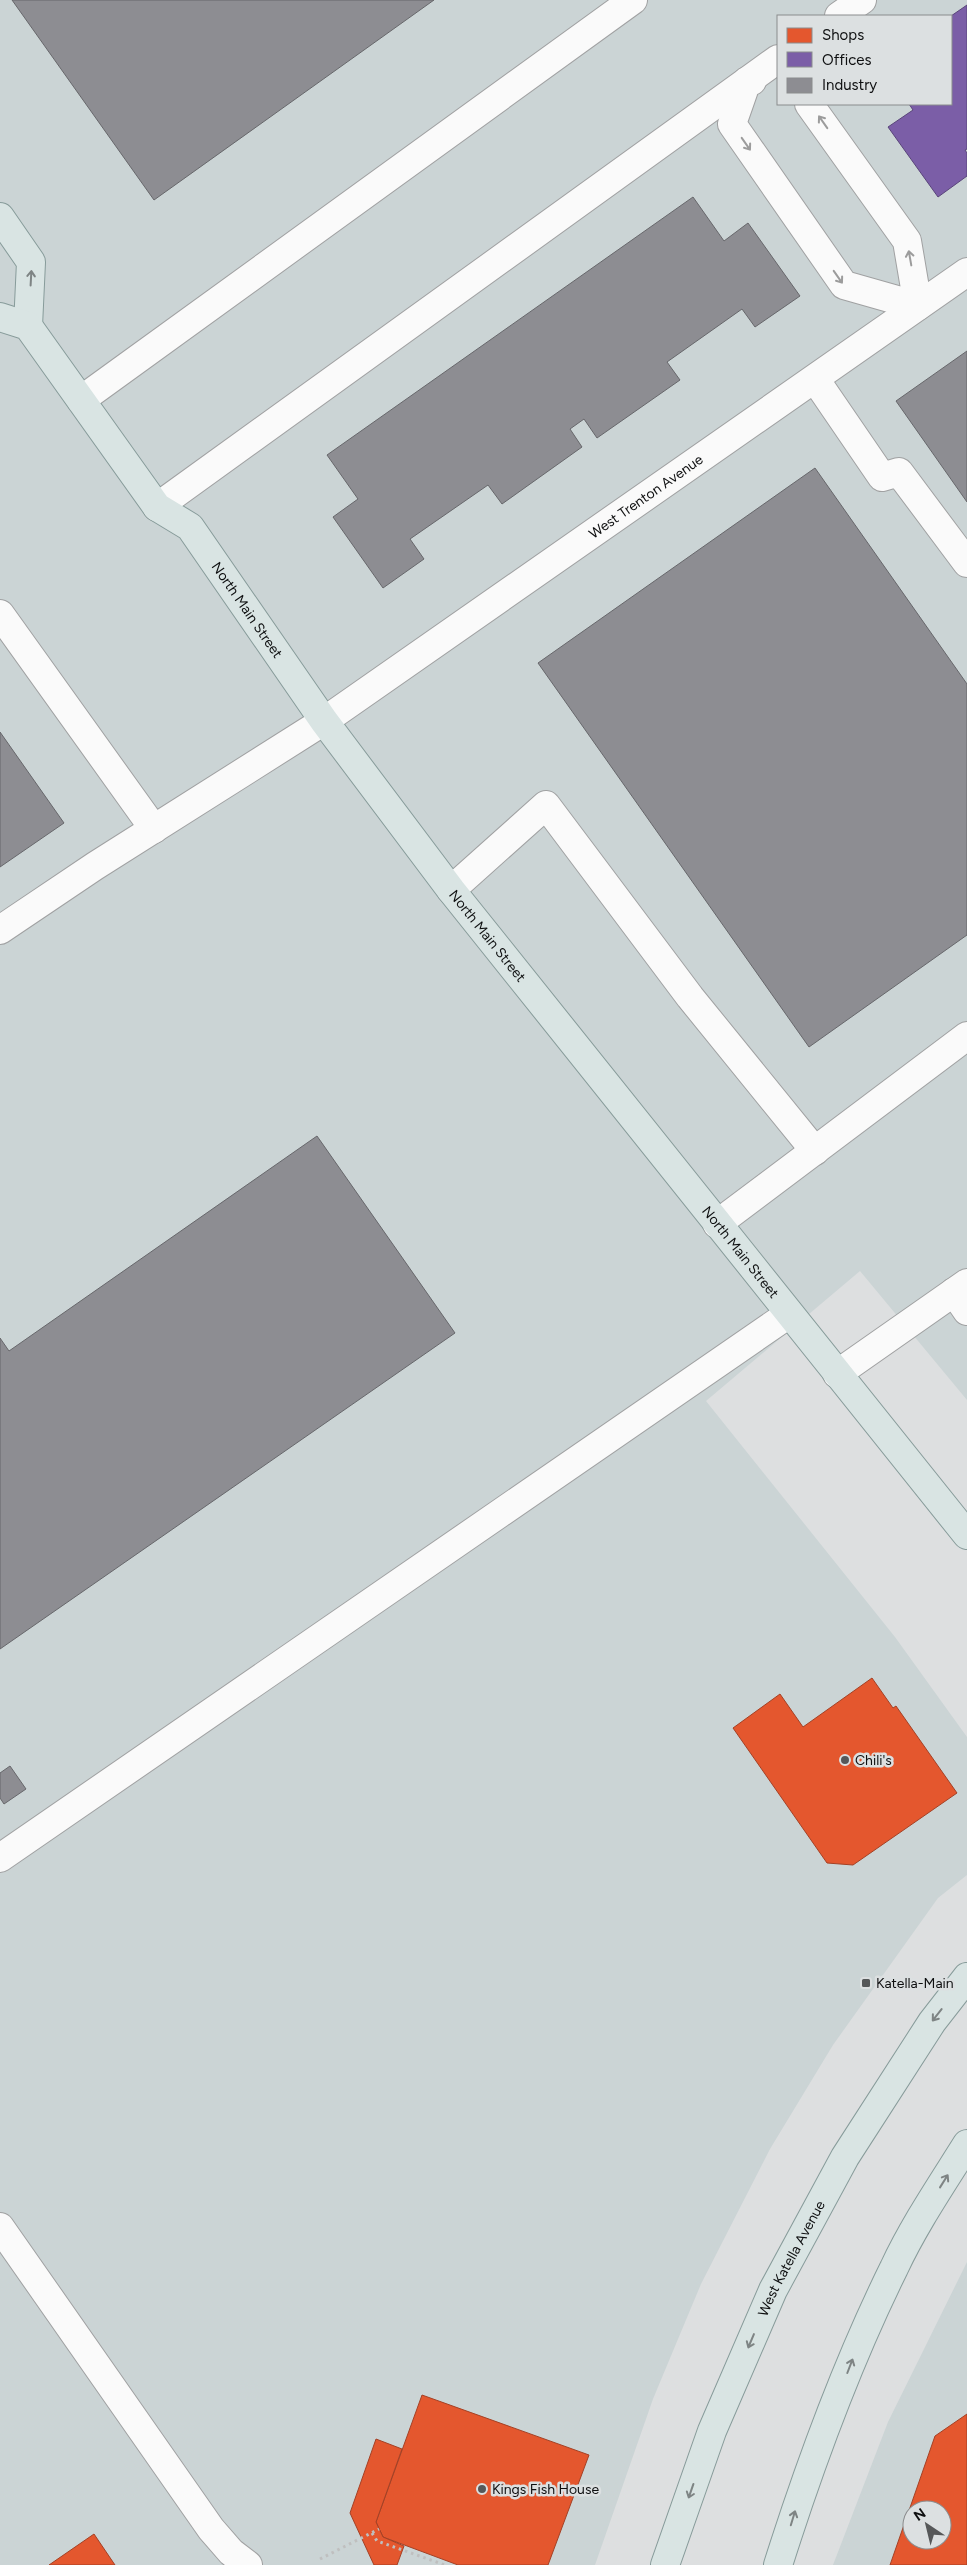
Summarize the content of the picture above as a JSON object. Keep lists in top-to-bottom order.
{
  "streets": {
    "main road": ["North Main Street", "West Katella Avenue"],
    "street": ["West Trenton Avenue"]
  },
  "crossings": [
    ["West Trenton Avenue", "North Main Street"]
  ],
  "places": {
    "other": ["Chili's", "Kings Fish House"],
    "transit": ["Katella-Main"]
  },
  "legend": ["Shops", "Offices", "Industry"],
  "north": "top left"
}
